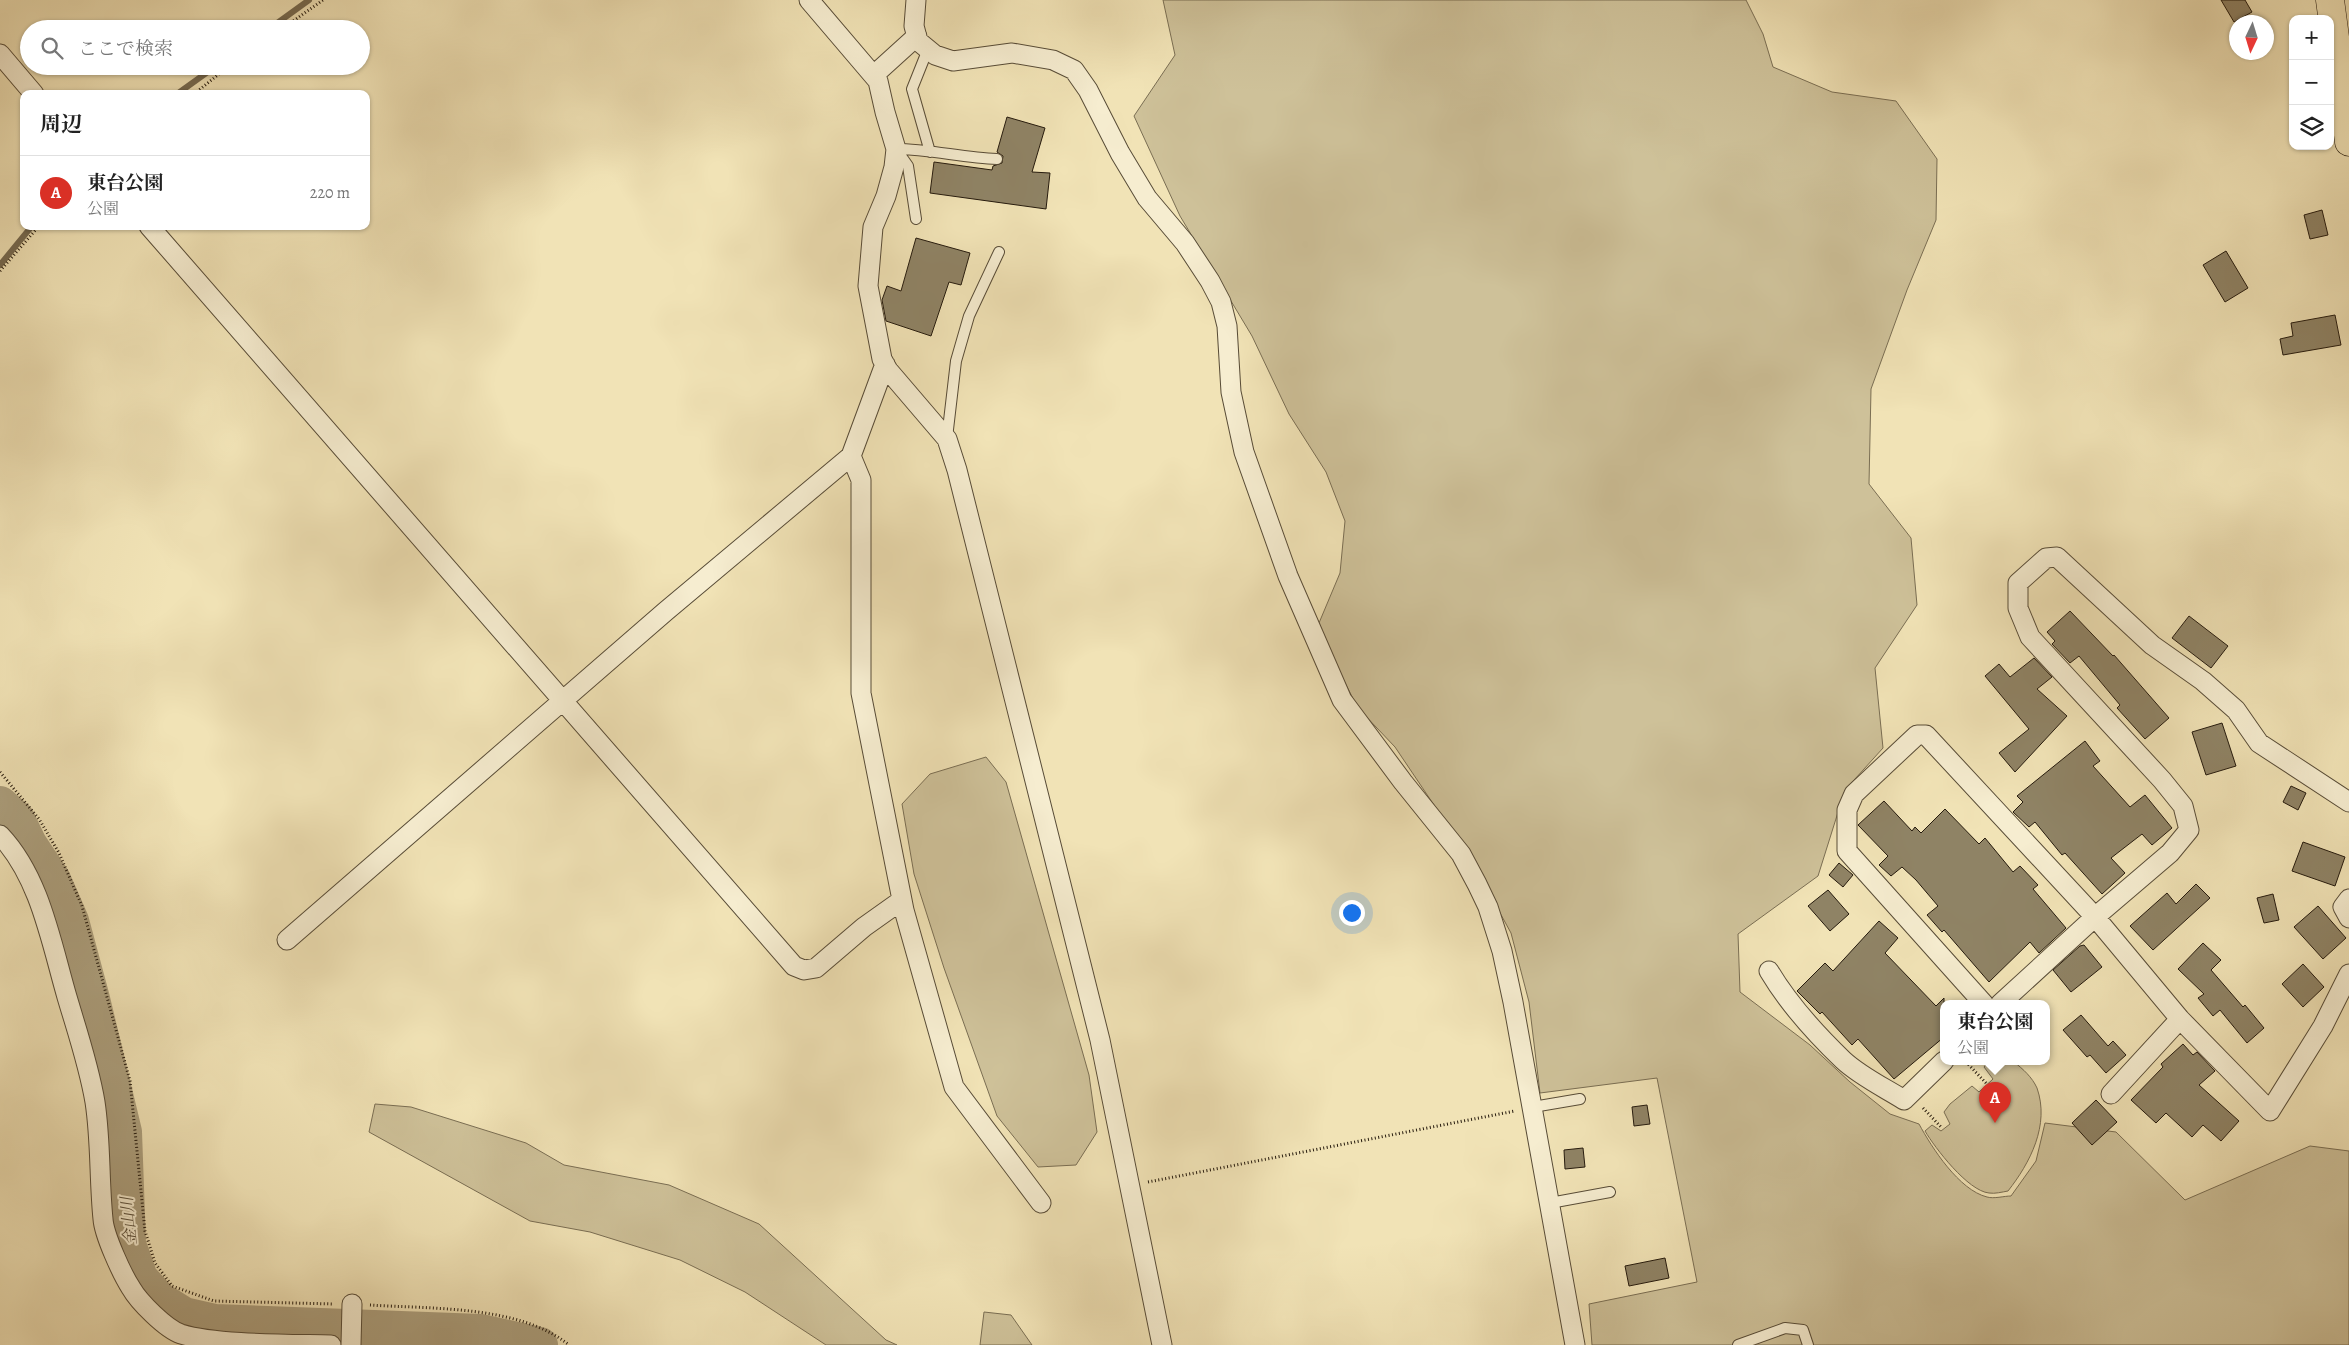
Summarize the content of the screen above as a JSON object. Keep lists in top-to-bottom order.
{
  "water": ["金山川"],
  "north": "bottom",
  "page": {
    "map_buttons": ["+", "−"],
    "search": "ここで検索",
    "heading": "周辺",
    "list": [
      {
        "mark": "A",
        "name": "東台公園",
        "note": "公園",
        "value": "220 m"
      }
    ],
    "popup": ["東台公園", "公園"],
    "pins": "A"
  }
}
